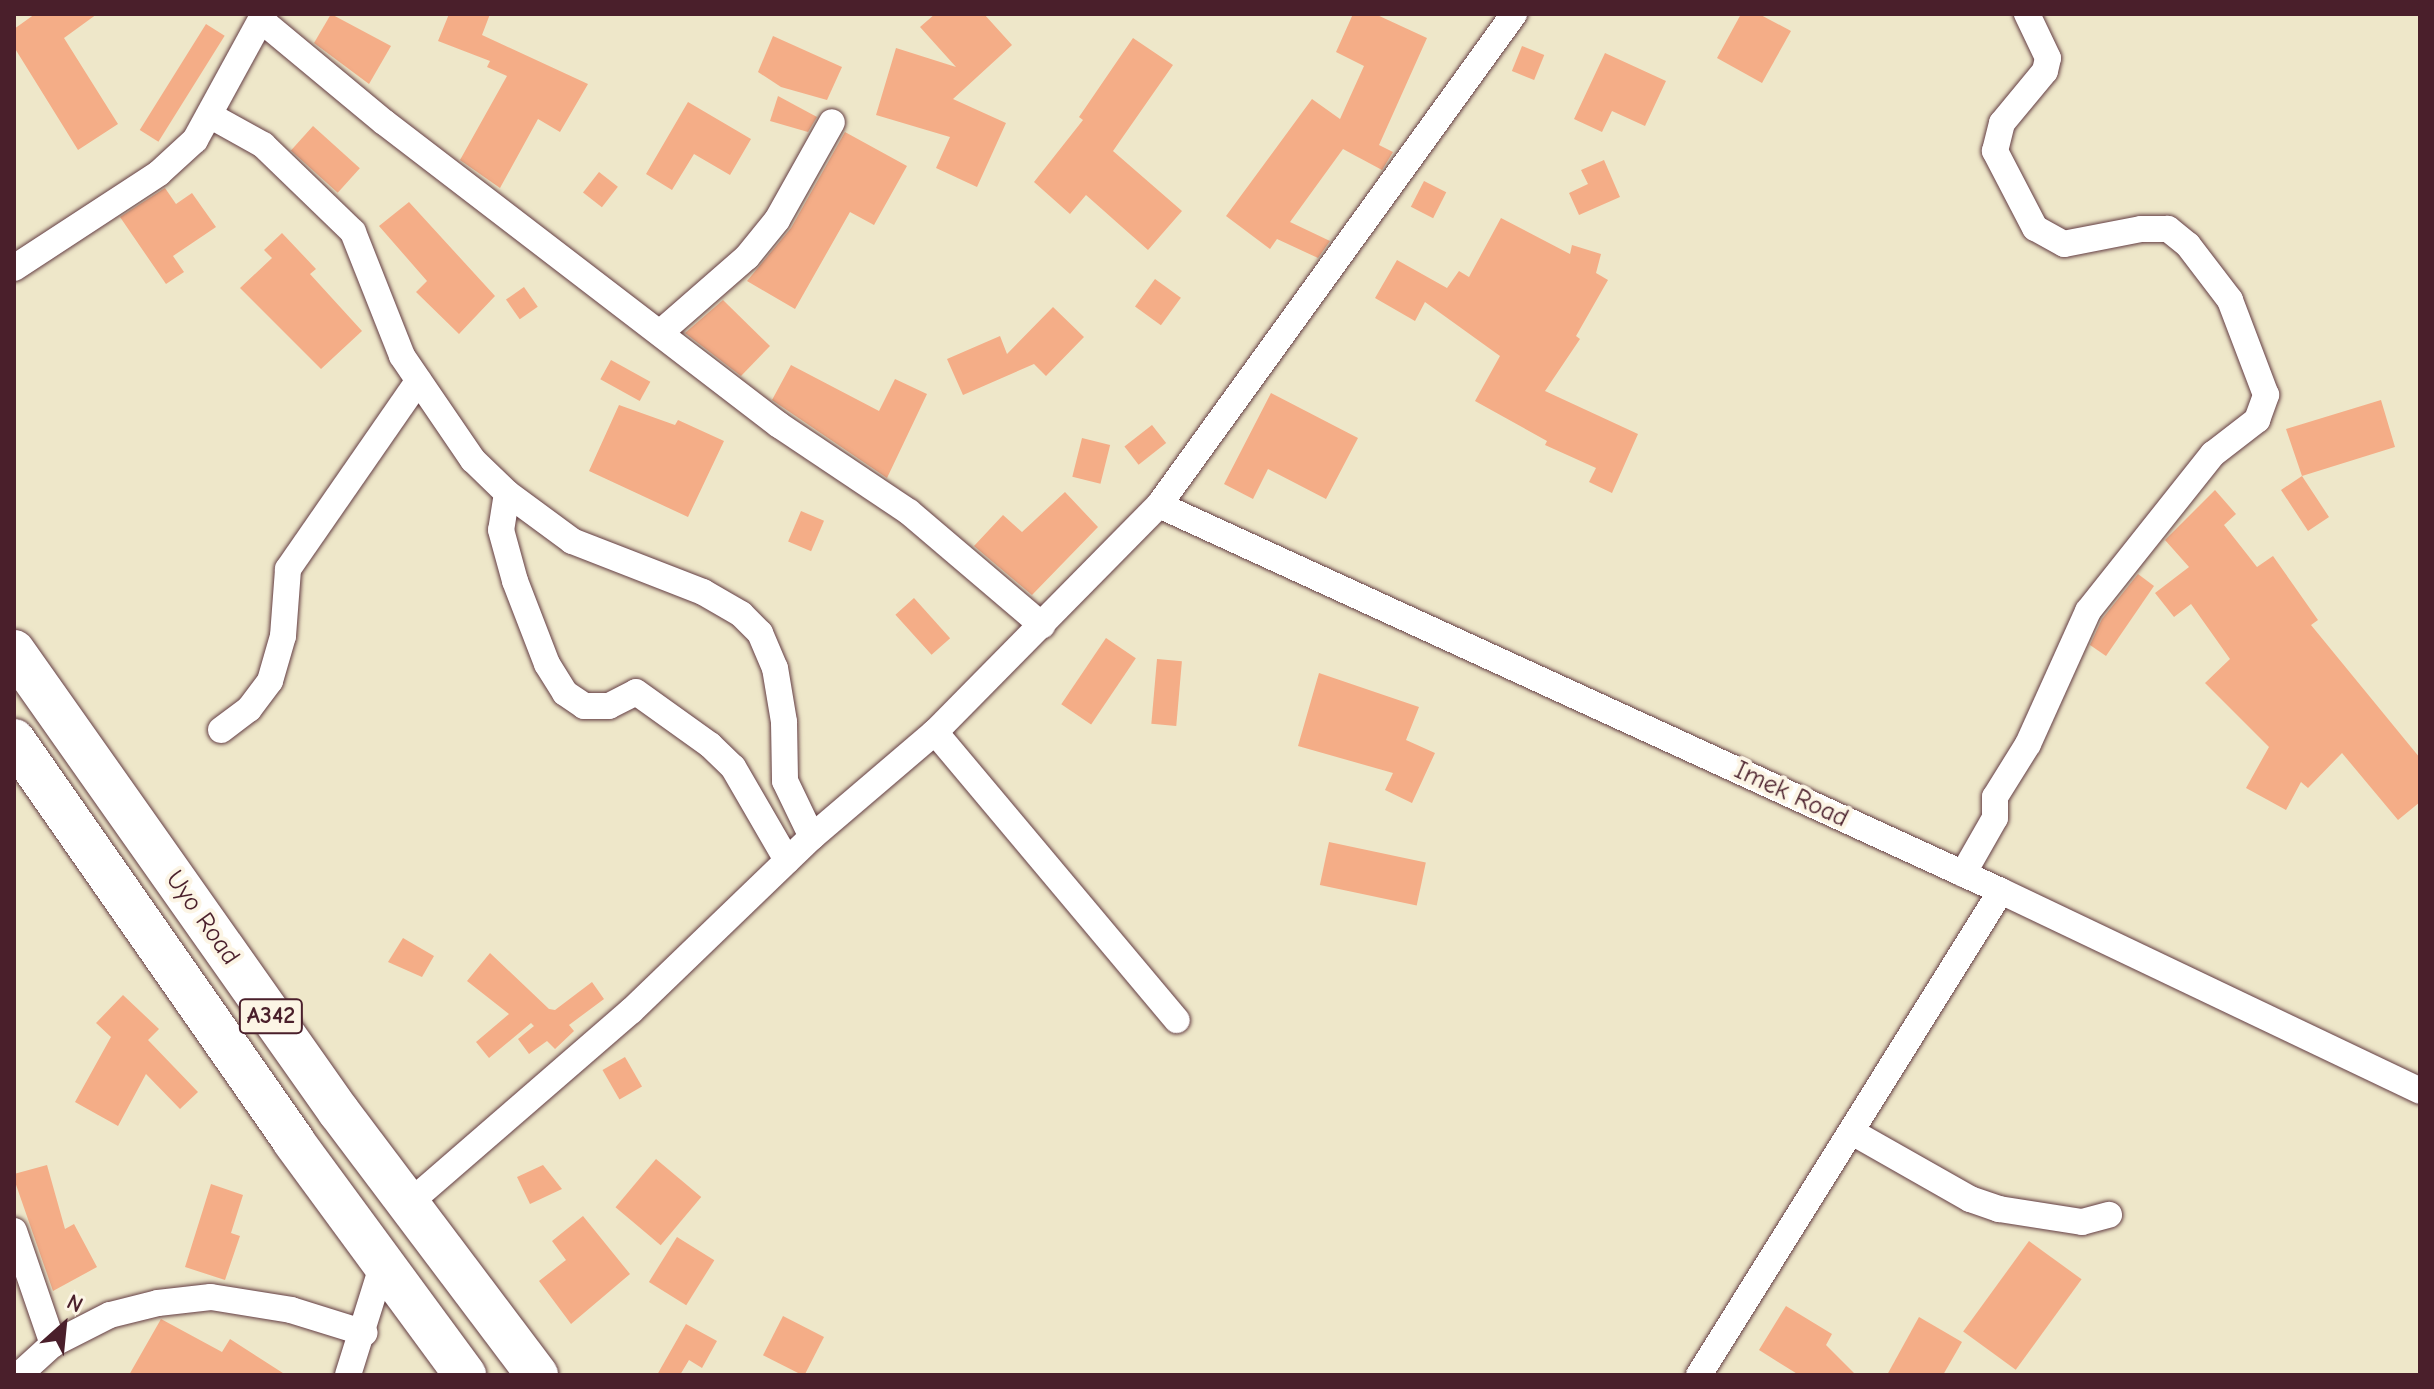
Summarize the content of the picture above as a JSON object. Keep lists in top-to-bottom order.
{
  "streets": {
    "highway": ["Uyo Road", "A342"],
    "street": ["Imek Road"]
  },
  "north": "top right"
}
